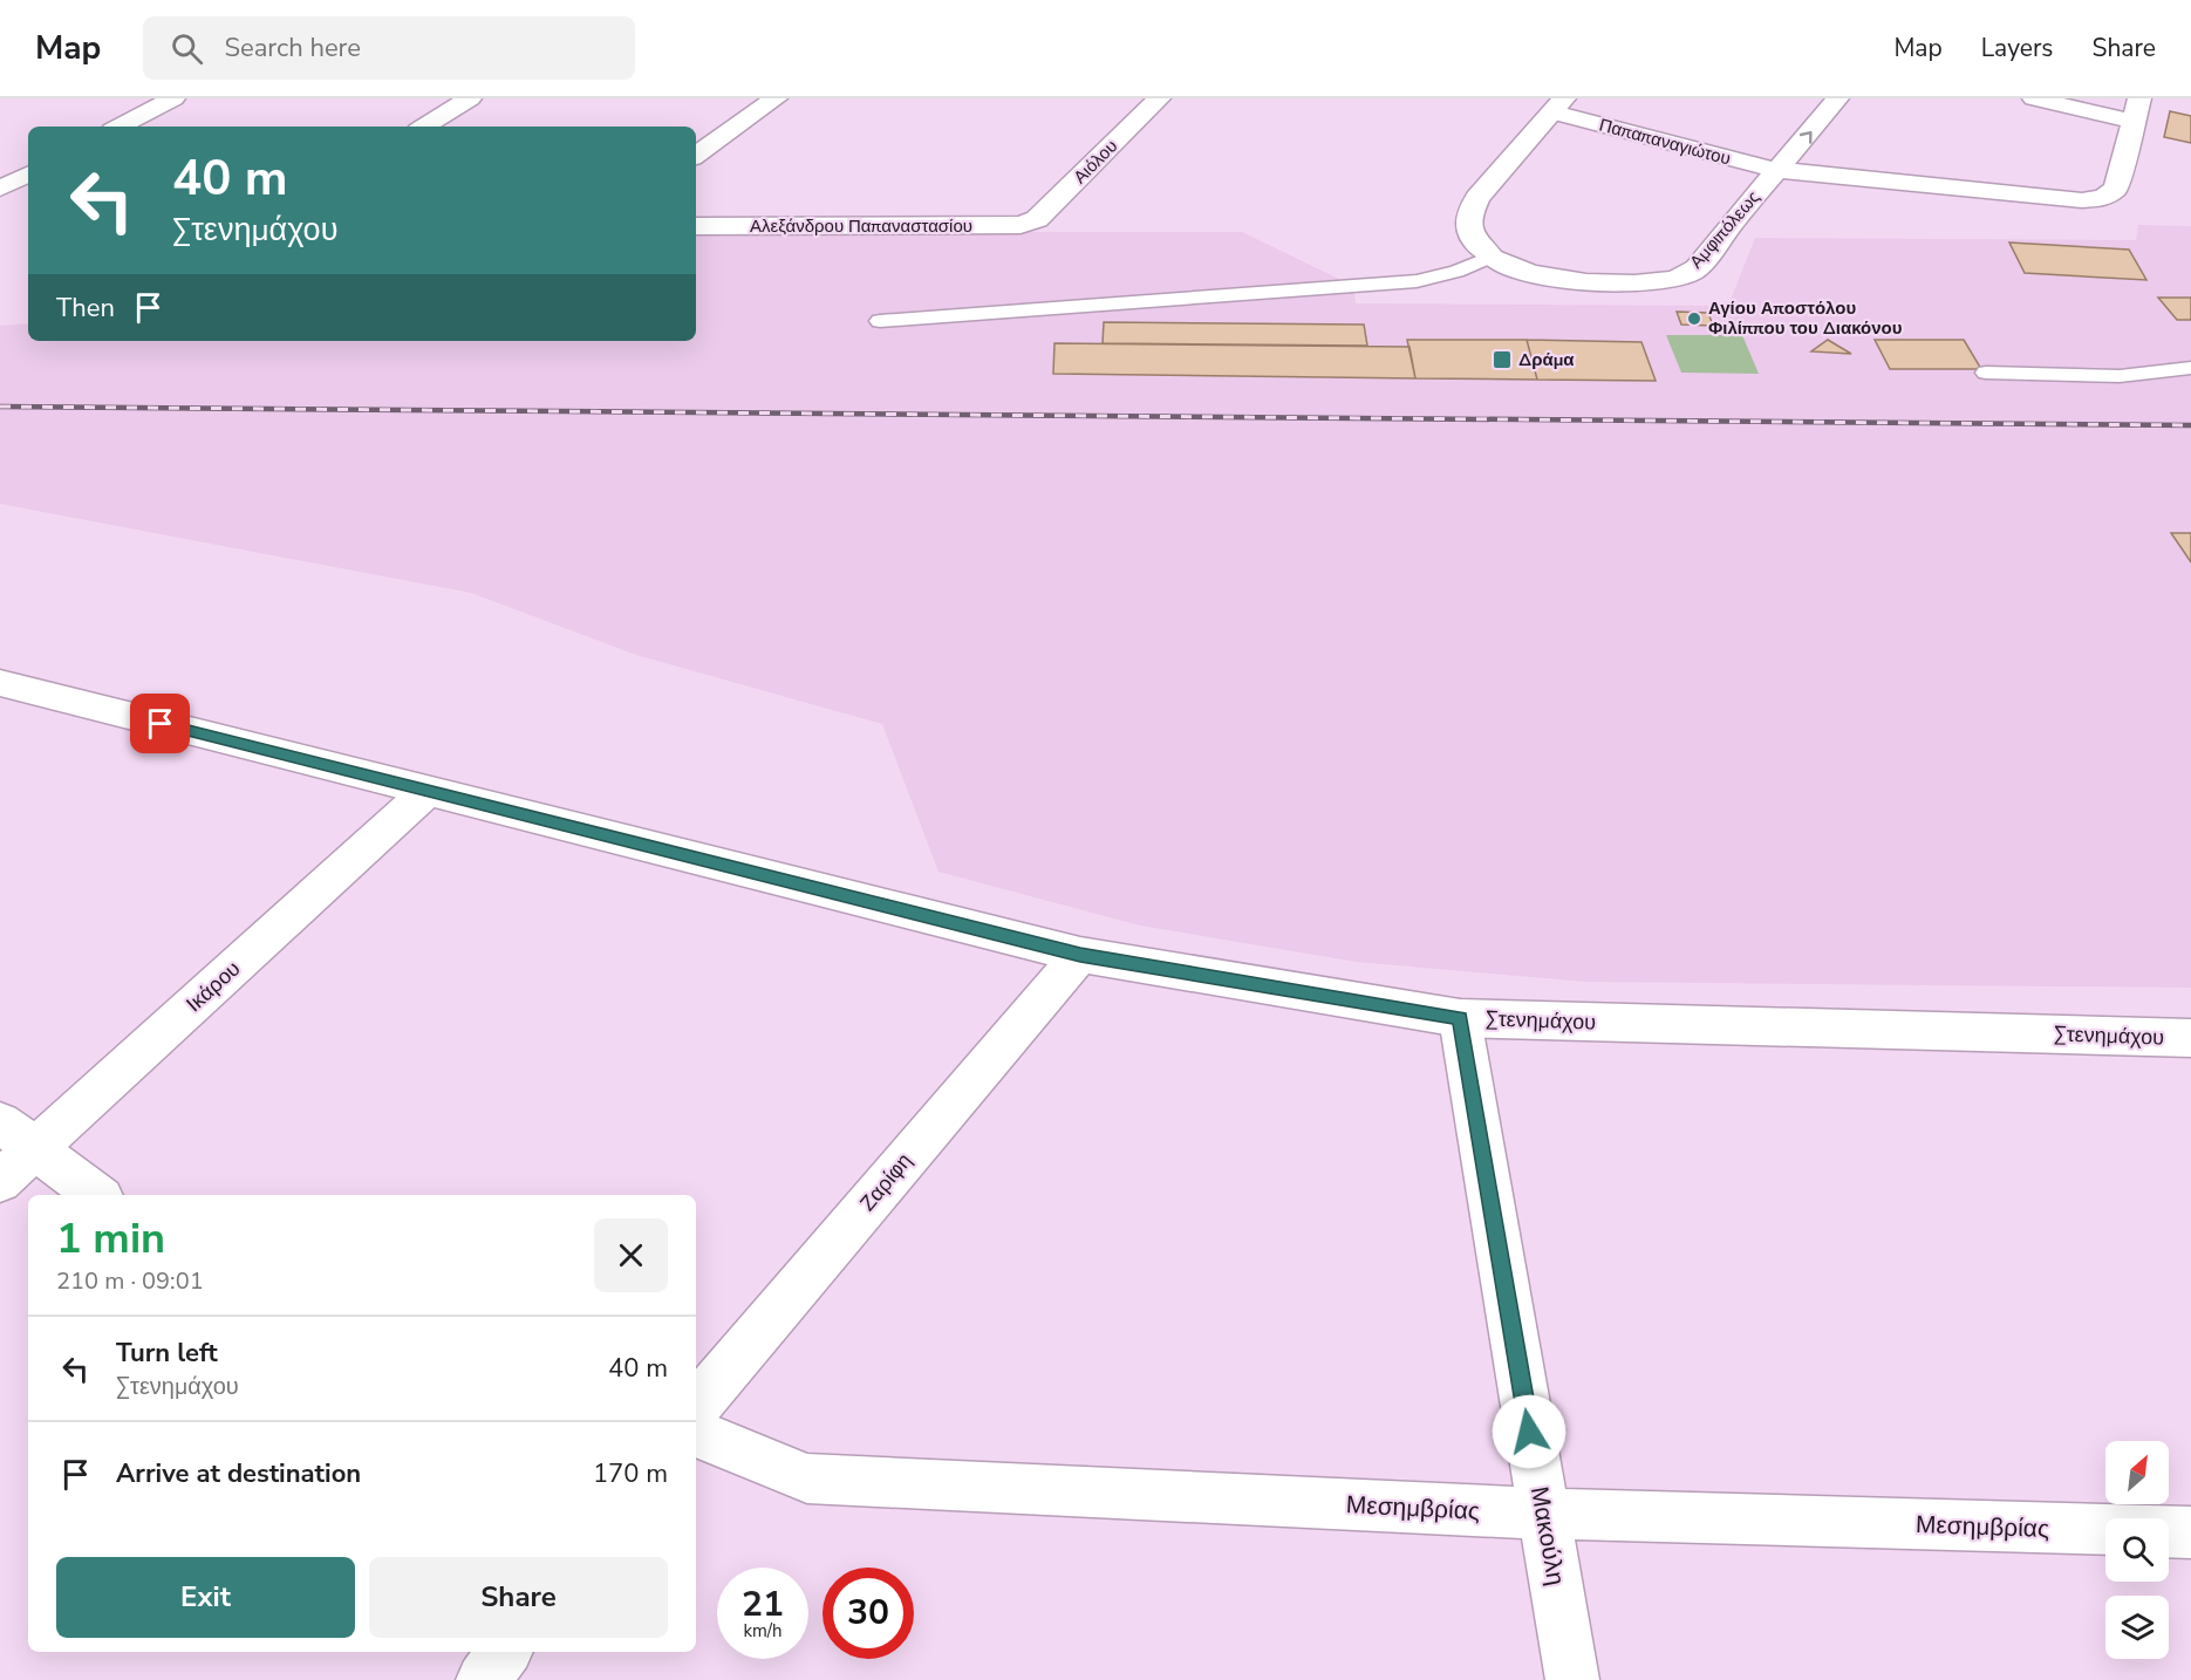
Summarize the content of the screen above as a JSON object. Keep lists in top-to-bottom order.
{
  "streets": {
    "street": [
      "Παπαπαναγιώτου",
      "Αιόλου",
      "Αλεξάνδρου Παπαναστασίου",
      "Αμφιπόλεως",
      "Ικάρου",
      "Στενημάχου",
      "Ζαρίφη",
      "Μεσημβρίας",
      "Μακούλη"
    ]
  },
  "crossings": [
    ["Παπαπαναγιώτου", "Αμφιπόλεως"],
    ["Αιόλου", "Αλεξάνδρου Παπαναστασίου"],
    ["Ικάρου", "Στενημάχου"],
    ["Στενημάχου", "Ζαρίφη"],
    ["Στενημάχου", "Μακούλη"],
    ["Μεσημβρίας", "Μακούλη"]
  ],
  "places": {
    "other": ["Αγίου Αποστόλου Φιλίππου του Διακόνου"],
    "transit": ["Δράμα"]
  },
  "north": "top right",
  "page": {
    "header": "Map",
    "search": "Search here",
    "nav": ["Map", "Layers", "Share"],
    "turn": ["40 m", "Στενημάχου"],
    "then": "Then",
    "heading": ["1 min", "210 m · 09:01"],
    "list": [
      {
        "name": "Turn left",
        "note": "Στενημάχου",
        "value": "40 m"
      },
      {
        "name": "Arrive at destination",
        "value": "170 m"
      }
    ],
    "buttons": ["Exit", "Share"],
    "speed": "21 km/h",
    "limit": "30"
  }
}
